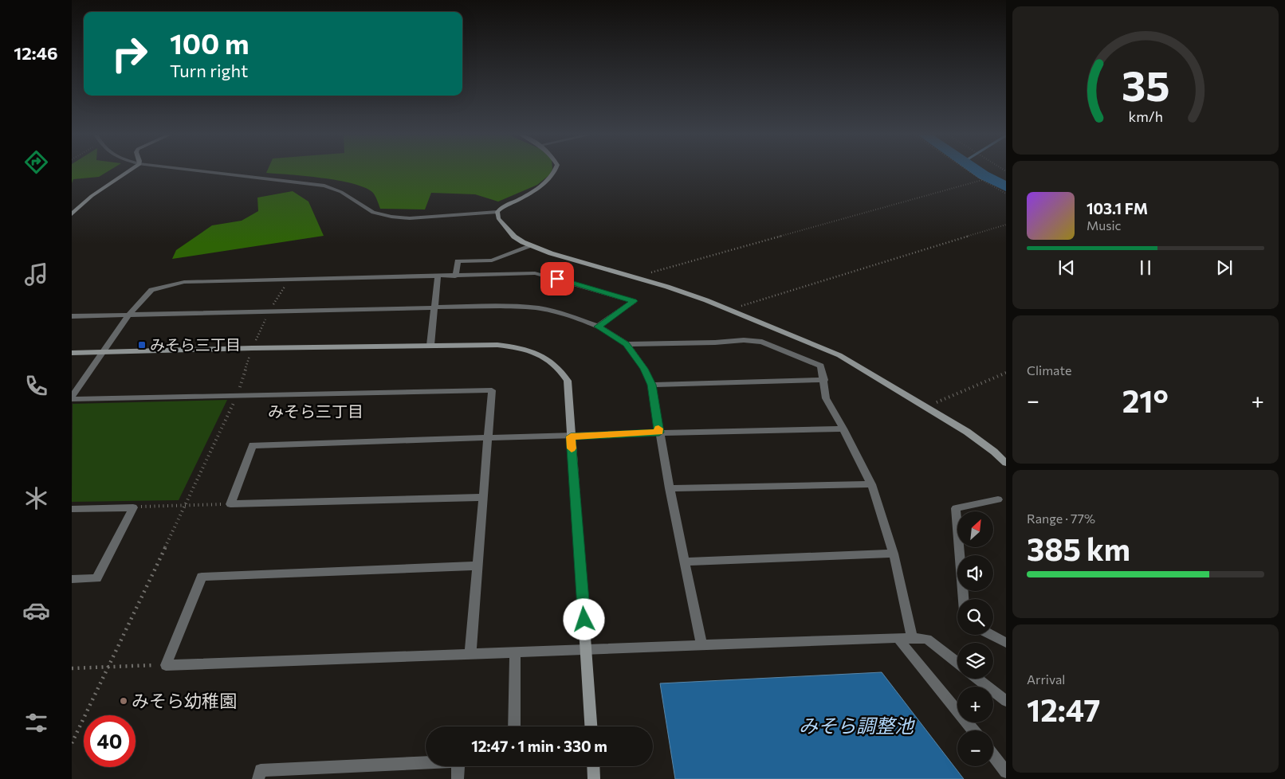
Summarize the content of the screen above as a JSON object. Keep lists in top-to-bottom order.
{
  "districts": ["みそら三丁目"],
  "water": ["みそら調整池"],
  "places": {
    "transit": ["みそら三丁目"],
    "other": ["みそら幼稚園"]
  },
  "north": "top right",
  "page": {
    "tabs": "12:46",
    "turn": ["100 m", "Turn right"],
    "song": ["103.1 FM", "Music"],
    "tile": [
      "Climate",
      ["Range · 77%", "385 km"],
      ["Arrival", "12:47"]
    ],
    "heat": ["−", "21°", "+"],
    "map_buttons": ["+", "−"],
    "limit": "40",
    "trip": "12:47 · 1 min · 330 m",
    "gauge": ["35", "km/h"]
  }
}
